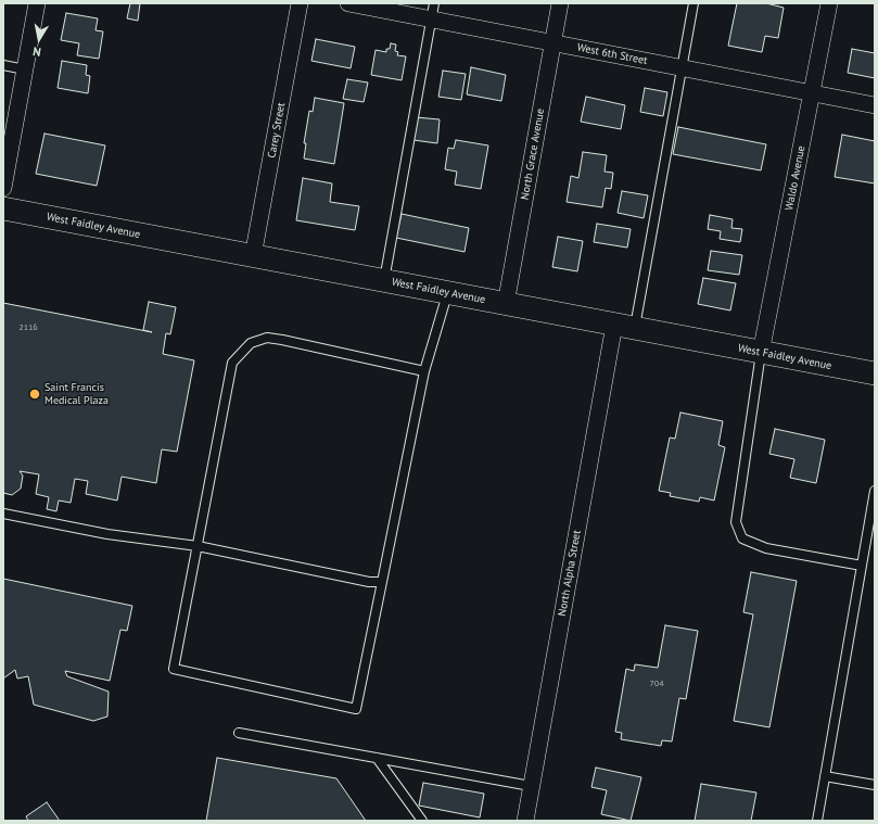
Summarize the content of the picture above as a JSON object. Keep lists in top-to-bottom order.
{
  "streets": {
    "street": [
      "West 6th Street",
      "Carey Street",
      "North Grace Avenue",
      "Waldo Avenue",
      "West Faidley Avenue",
      "North Alpha Street"
    ]
  },
  "crossings": [
    ["West 6th Street", "North Grace Avenue"],
    ["West 6th Street", "Waldo Avenue"],
    ["Carey Street", "West Faidley Avenue"],
    ["North Grace Avenue", "West Faidley Avenue"],
    ["Waldo Avenue", "West Faidley Avenue"],
    ["West Faidley Avenue", "North Alpha Street"]
  ],
  "places": ["Saint Francis Medical Plaza"],
  "house_numbers": ["2116", "704"],
  "north": "bottom"
}
